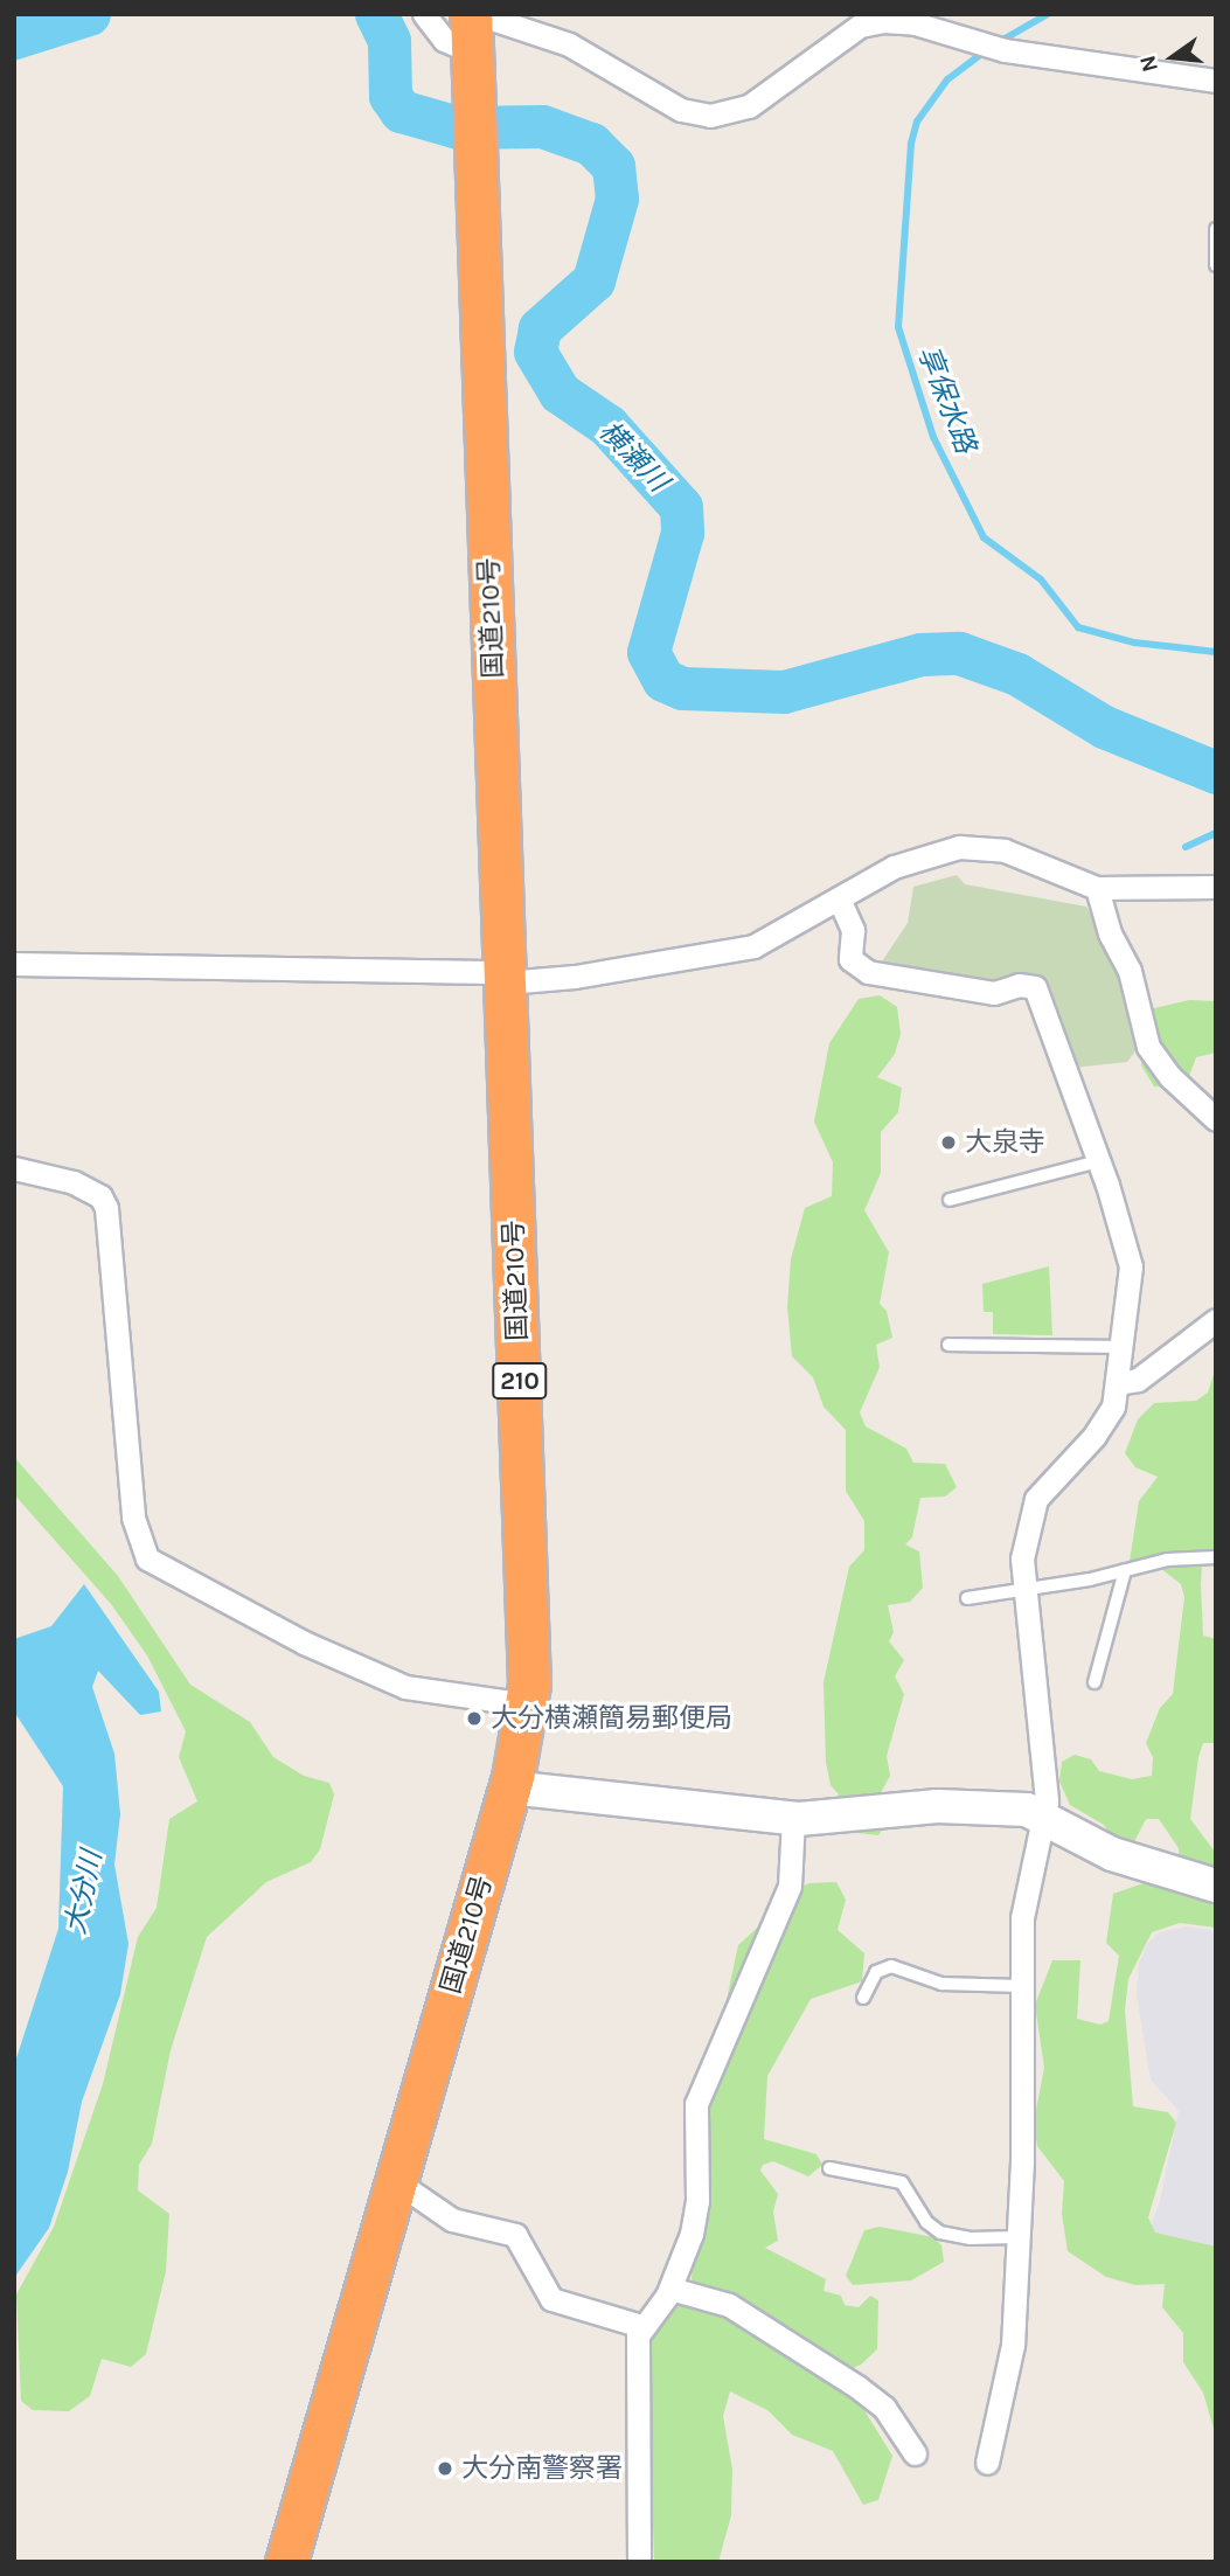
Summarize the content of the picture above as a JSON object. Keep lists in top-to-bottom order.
{
  "streets": {
    "highway": ["国道210号", "210"]
  },
  "water": ["享保水路", "横瀬川", "大分川"],
  "places": ["大泉寺", "大分横瀬簡易郵便局", "大分南警察署"],
  "north": "left"
}
